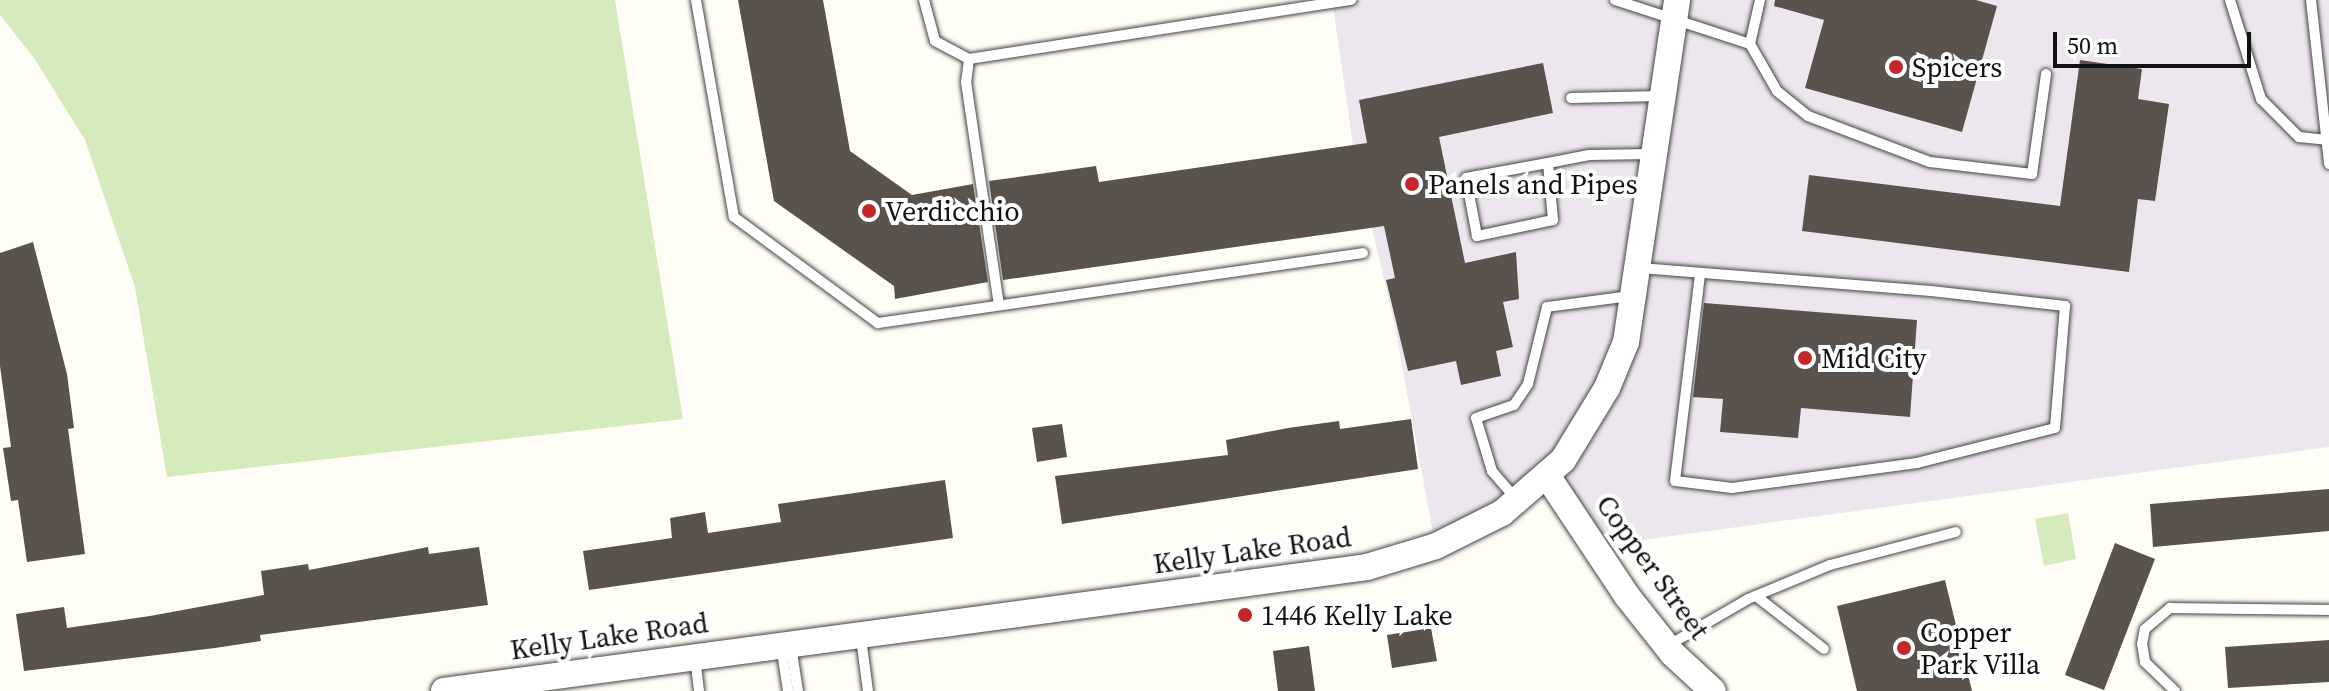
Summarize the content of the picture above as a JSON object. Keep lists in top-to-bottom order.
{
  "streets": {
    "street": ["Kelly Lake Road", "Copper Street"]
  },
  "crossings": [
    ["Kelly Lake Road", "Copper Street"]
  ],
  "places": [
    "Spicers",
    "Panels and Pipes",
    "Verdicchio",
    "Mid City",
    "1446 Kelly Lake",
    "Copper Park Villa"
  ],
  "scale_bar": "50 m"
}
